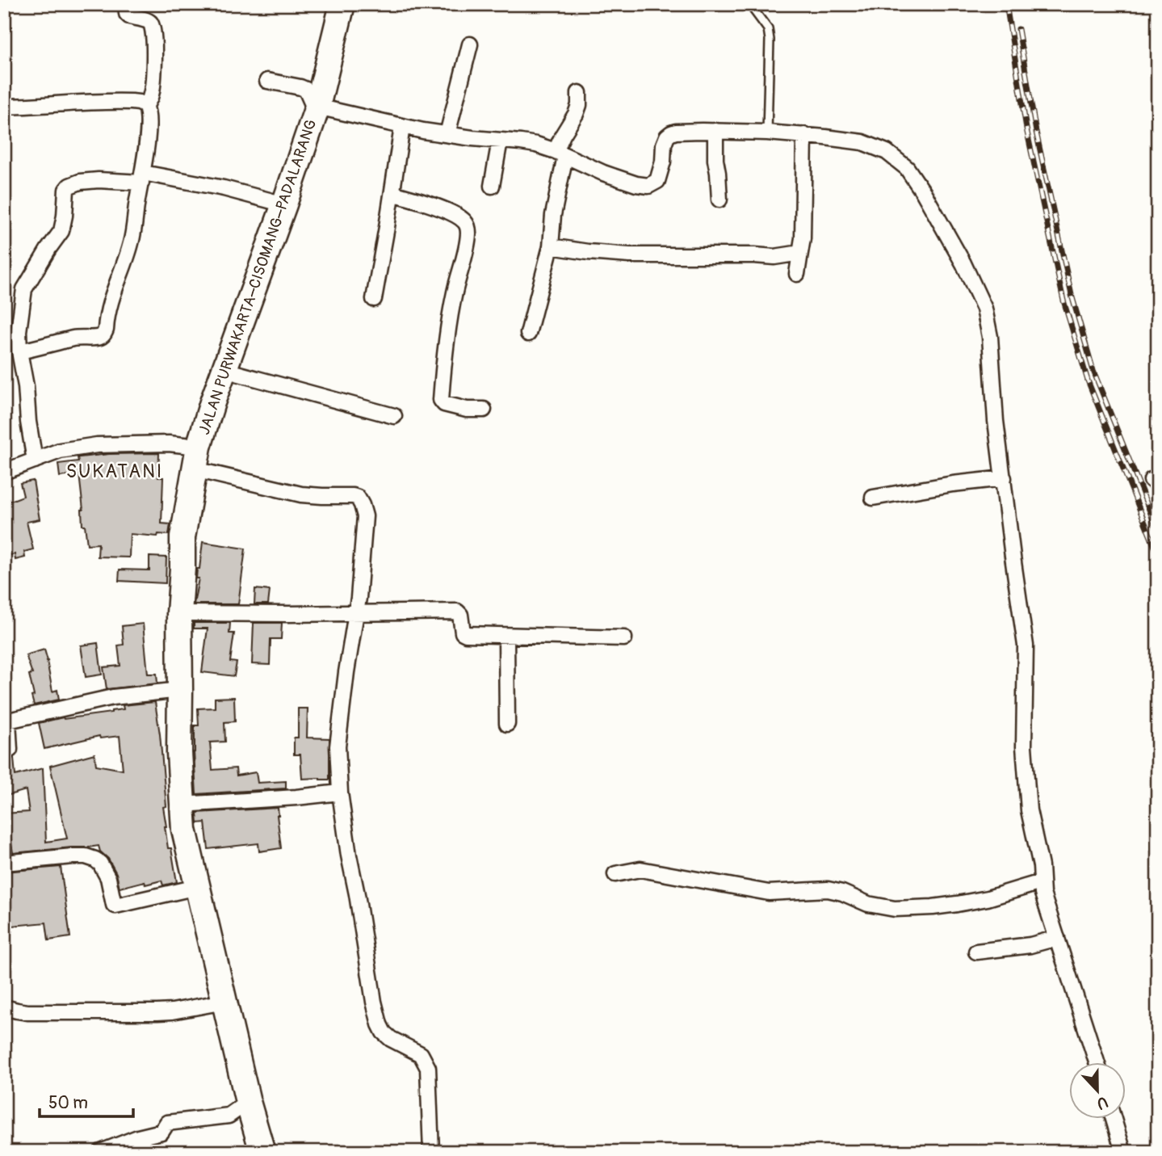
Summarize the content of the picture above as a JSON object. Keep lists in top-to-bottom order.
{
  "streets": {
    "highway": ["JALAN PURWAKARTA–CISOMANG–PADALARANG"]
  },
  "districts": ["SUKATANI"],
  "scale_bar": "50 m",
  "north": "bottom"
}
